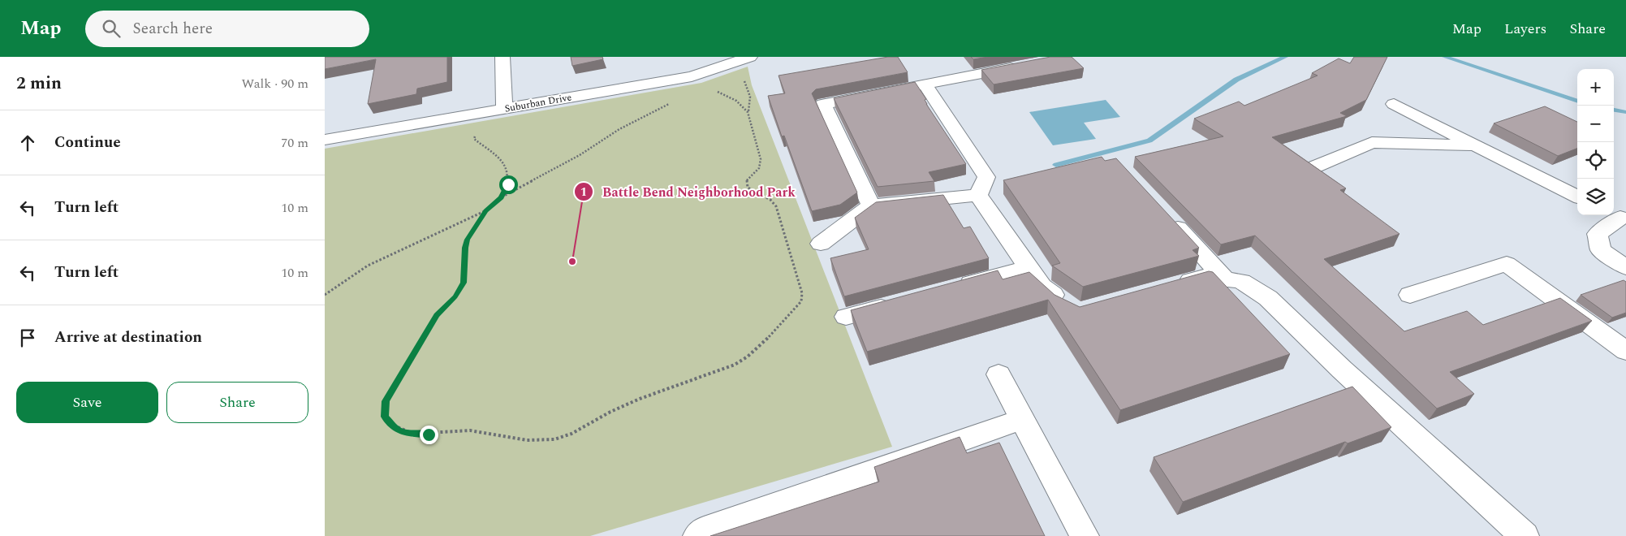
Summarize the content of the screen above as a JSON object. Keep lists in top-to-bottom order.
{
  "streets": {
    "street": ["Suburban Drive"]
  },
  "places": ["Battle Bend Neighborhood Park"],
  "page": {
    "header": "Map",
    "search": "Search here",
    "nav": ["Map", "Layers", "Share"],
    "heading": ["2 min", "Walk · 90 m"],
    "map_buttons": ["+", "−"],
    "list": [
      ["Continue", "70 m"],
      ["Turn left", "10 m"],
      ["Turn left", "10 m"],
      "Arrive at destination"
    ],
    "buttons": ["Save", "Share"]
  }
}
